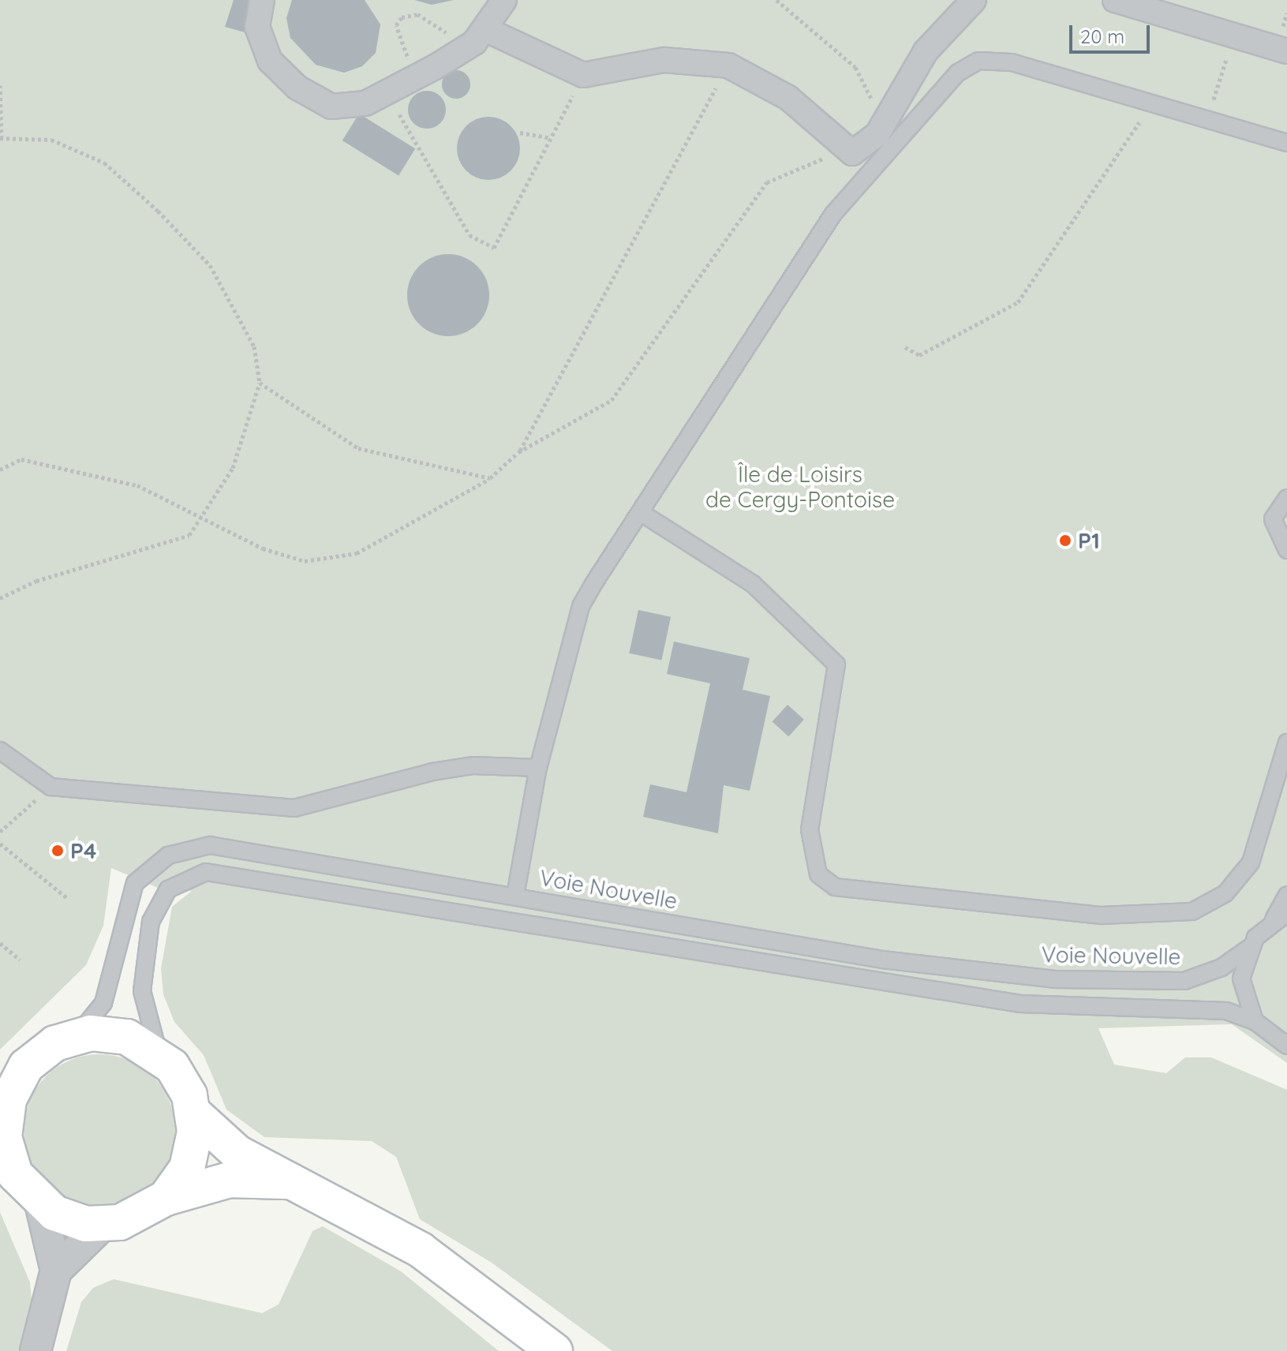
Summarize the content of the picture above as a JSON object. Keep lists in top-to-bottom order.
{
  "streets": {
    "lane": ["Voie Nouvelle"]
  },
  "parks": ["Île de Loisirs de Cergy-Pontoise"],
  "places": ["P1", "P4"],
  "scale_bar": "20 m"
}
